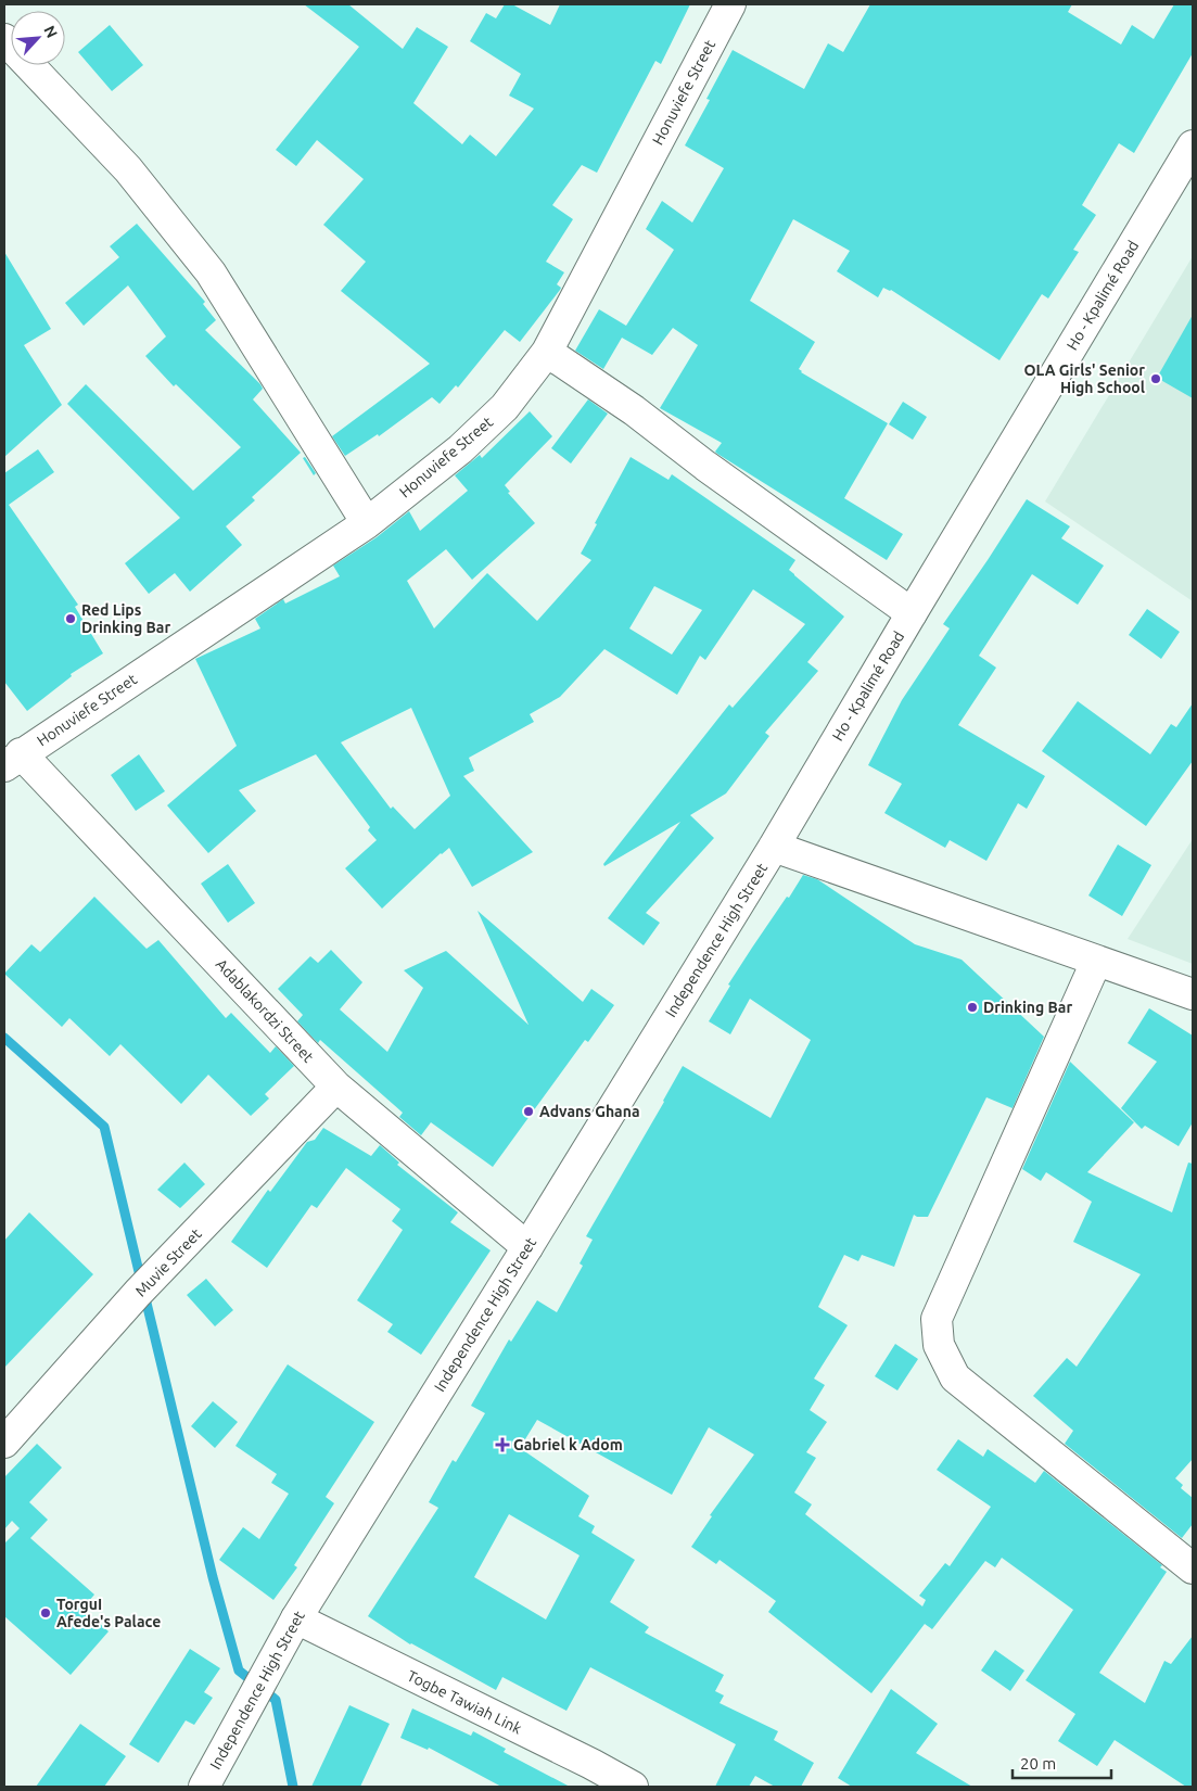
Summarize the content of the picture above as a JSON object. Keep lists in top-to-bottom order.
{
  "streets": {
    "street": [
      "Honuviefe Street",
      "Ho - Kpalimé Road",
      "Independence High Street",
      "Adablakordzi Street",
      "Muvie Street",
      "Togbe Tawiah Link"
    ]
  },
  "crossings": [
    ["Honuviefe Street", "Adablakordzi Street"],
    ["Ho - Kpalimé Road", "Independence High Street"],
    ["Independence High Street", "Adablakordzi Street"],
    ["Independence High Street", "Togbe Tawiah Link"],
    ["Adablakordzi Street", "Muvie Street"]
  ],
  "places": {
    "other": [
      "OLA Girls' Senior High School",
      "Red Lips Drinking Bar",
      "Drinking Bar",
      "Advans Ghana",
      "TorguI Afede's Palace"
    ],
    "health": ["Gabriel k Adom"]
  },
  "scale_bar": "20 m",
  "north": "top right"
}
